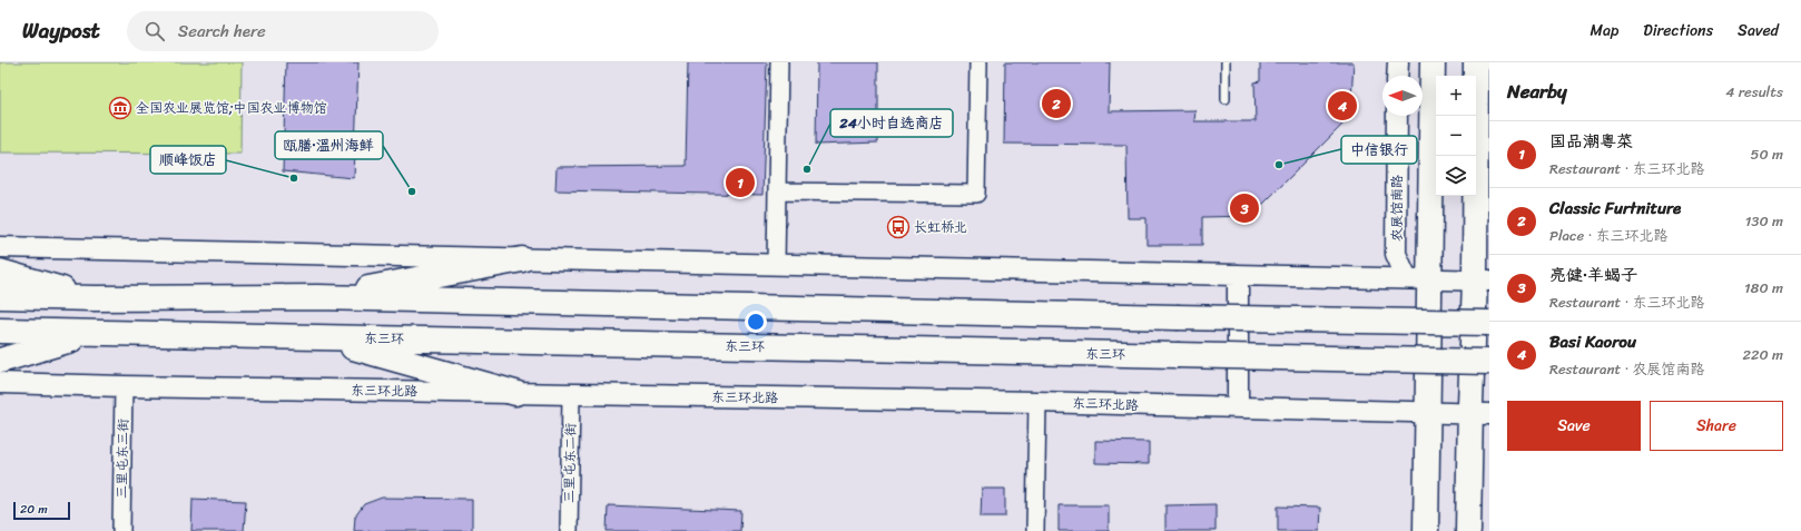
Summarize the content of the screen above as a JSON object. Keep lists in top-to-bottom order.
{
  "streets": {
    "main road": ["东三环"],
    "street": [
      "农展馆南路",
      "东三环北路",
      "三里屯东三街",
      "三里屯东二街"
    ]
  },
  "crossings": [
    ["东三环北路", "三里屯东三街"],
    ["东三环北路", "三里屯东二街"]
  ],
  "places": {
    "museum": ["全国农业展览馆;中国农业博物馆"],
    "other": [
      "中信银行",
      "24小时自选商店",
      "顺峰饭店",
      "瓯膳·温州海鲜"
    ],
    "bus stop": ["长虹桥北"]
  },
  "scale_bar": "20 m",
  "north": "left",
  "page": {
    "header": "Waypost",
    "search": "Search here",
    "nav": ["Map", "Directions", "Saved"],
    "heading": ["Nearby", "4 results"],
    "map_buttons": ["+", "−"],
    "pins": [
      "2",
      "4",
      "1",
      "3"
    ],
    "list": [
      {
        "mark": "1",
        "name": "国品潮粤菜",
        "note": "Restaurant · 东三环北路",
        "value": "50 m"
      },
      {
        "mark": "2",
        "name": "Classic Furtniture",
        "note": "Place · 东三环北路",
        "value": "130 m"
      },
      {
        "mark": "3",
        "name": "亮健·羊蝎子",
        "note": "Restaurant · 东三环北路",
        "value": "180 m"
      },
      {
        "mark": "4",
        "name": "Basi Kaorou",
        "note": "Restaurant · 农展馆南路",
        "value": "220 m"
      }
    ],
    "buttons": ["Save", "Share"],
    "scale": "20 m"
  }
}
